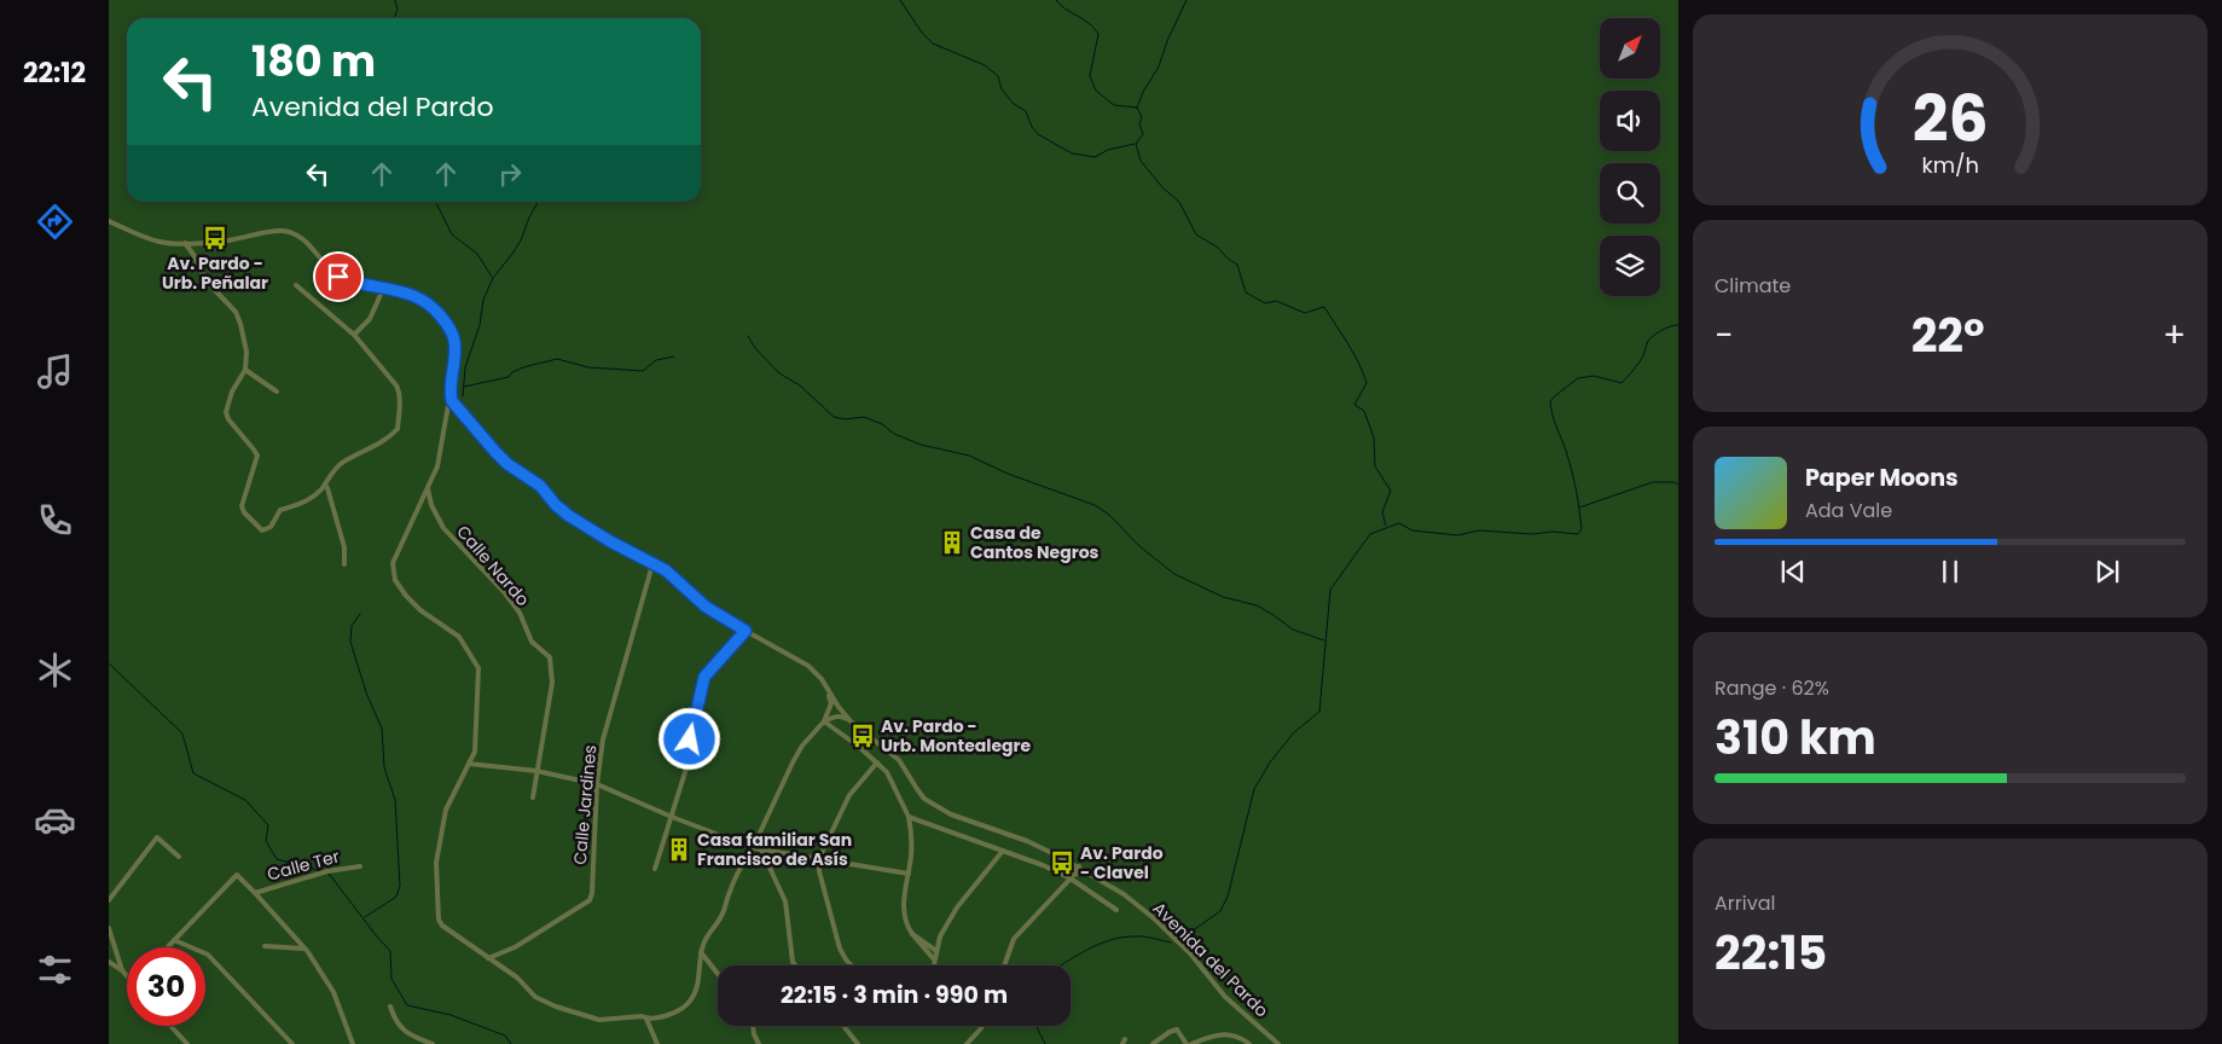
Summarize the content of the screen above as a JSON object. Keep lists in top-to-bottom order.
{
  "streets": {
    "street": [
      "Calle Nardo",
      "Calle Jardines",
      "Calle Ter",
      "Avenida del Pardo"
    ]
  },
  "crossings": [
    ["Calle Nardo", "Calle Jardines"],
    ["Calle Jardines", "Avenida del Pardo"]
  ],
  "places": {
    "bus stop": ["Av. Pardo - Urb. Peñalar", "Av. Pardo - Urb. Montealegre", "Av. Pardo - Clavel"],
    "building": ["Casa de Cantos Negros", "Casa familiar San Francisco de Asís"]
  },
  "north": "top right",
  "page": {
    "tabs": "22:12",
    "turn": ["180 m", "Avenida del Pardo"],
    "tile": [
      "Climate",
      ["Range · 62%", "310 km"],
      ["Arrival", "22:15"]
    ],
    "heat": ["−", "22°", "+"],
    "song": ["Paper Moons", "Ada Vale"],
    "limit": "30",
    "trip": "22:15 · 3 min · 990 m",
    "gauge": ["26", "km/h"]
  }
}
